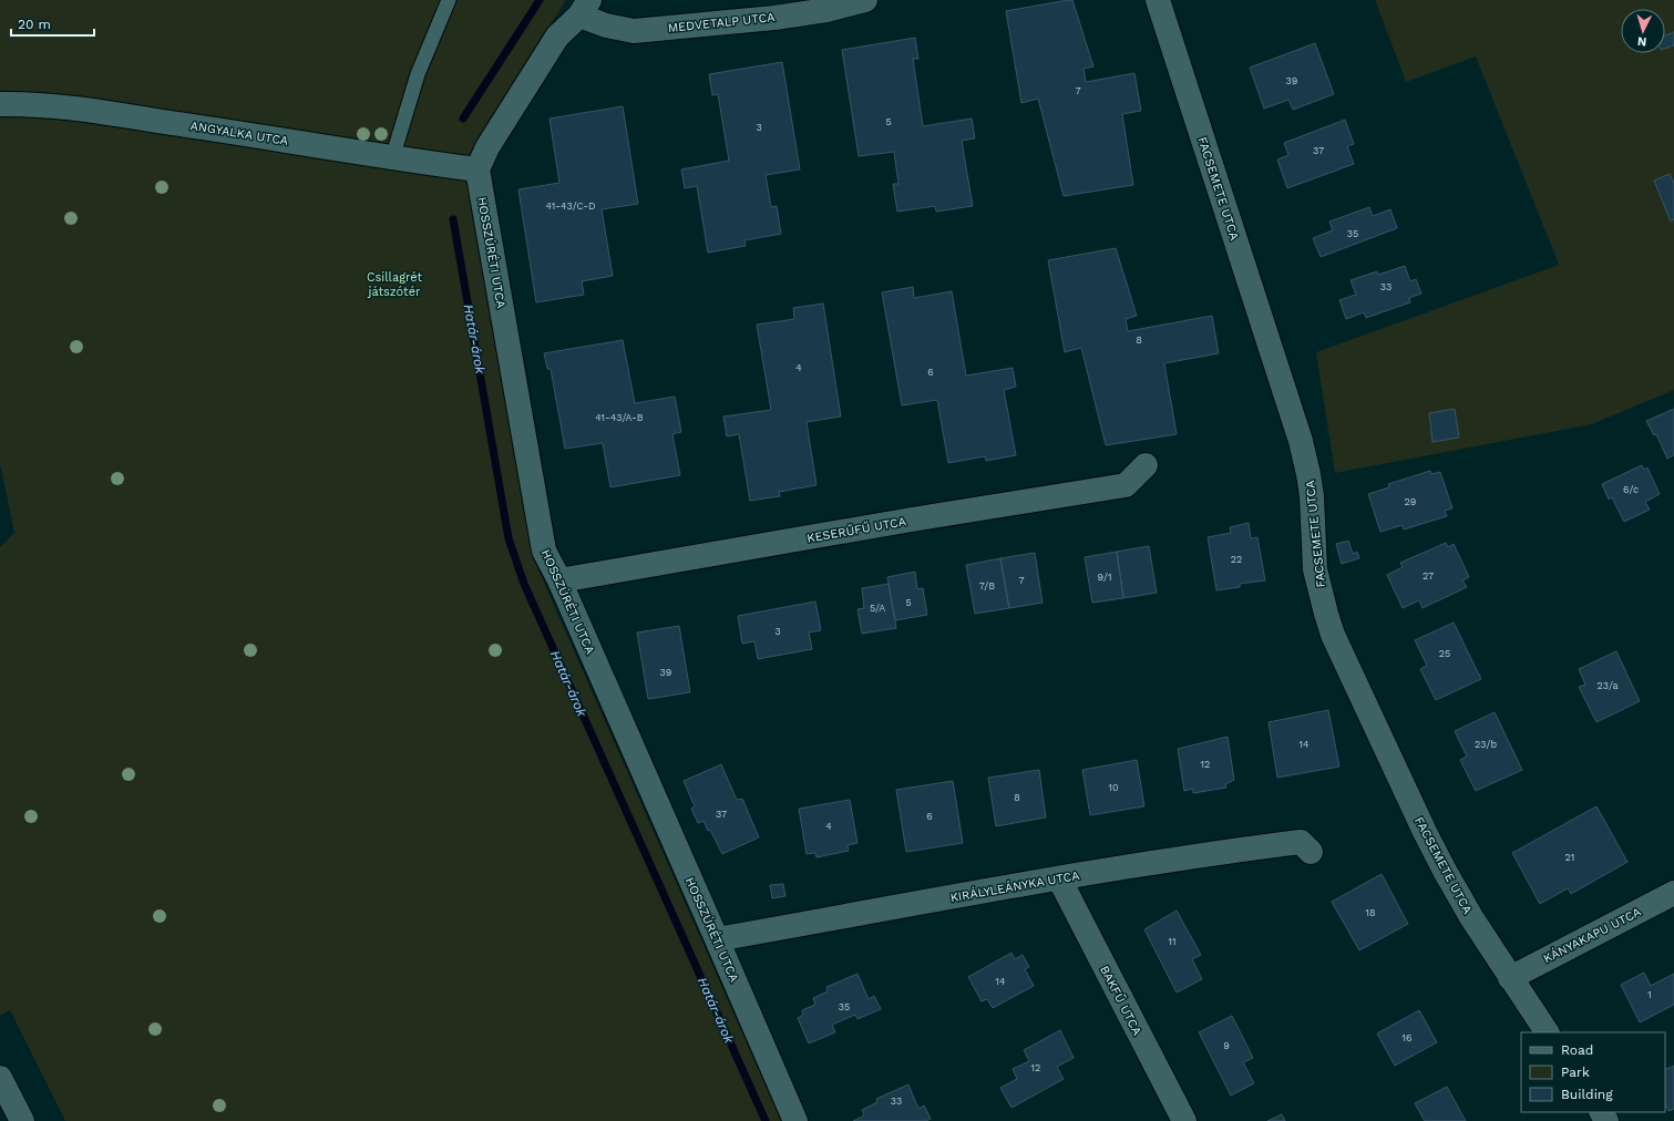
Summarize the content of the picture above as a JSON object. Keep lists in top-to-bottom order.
{
  "streets": {
    "street": [
      "MEDVETALP UTCA",
      "ANGYALKA UTCA",
      "FACSEMETE UTCA",
      "HOSSZÚRÉTI UTCA",
      "KESERŰFŰ UTCA",
      "KIRÁLYLEÁNYKA UTCA",
      "KÁNYAKAPU UTCA",
      "BAKFŰ UTCA"
    ]
  },
  "crossings": [
    ["ANGYALKA UTCA", "HOSSZÚRÉTI UTCA"],
    ["FACSEMETE UTCA", "KÁNYAKAPU UTCA"],
    ["HOSSZÚRÉTI UTCA", "KESERŰFŰ UTCA"],
    ["HOSSZÚRÉTI UTCA", "KIRÁLYLEÁNYKA UTCA"],
    ["KIRÁLYLEÁNYKA UTCA", "BAKFŰ UTCA"]
  ],
  "water": ["Határ-árok"],
  "parks": ["Csillagrét játszótér"],
  "house_numbers": [
    "39",
    "7",
    "5",
    "3",
    "37",
    "41-43/C-D",
    "35",
    "33",
    "8",
    "4",
    "6",
    "41-43/A-B",
    "6/c",
    "29",
    "22",
    "27",
    "9/1",
    "7",
    "7/B",
    "5",
    "5/A",
    "3",
    "25",
    "39",
    "23/a",
    "14",
    "23/b",
    "12",
    "10",
    "8",
    "37",
    "6",
    "4",
    "21",
    "18",
    "11",
    "14",
    "1",
    "35",
    "16",
    "9",
    "12",
    "33"
  ],
  "legend": ["Road", "Park", "Building"],
  "scale_bar": "20 m",
  "north": "bottom"
}
